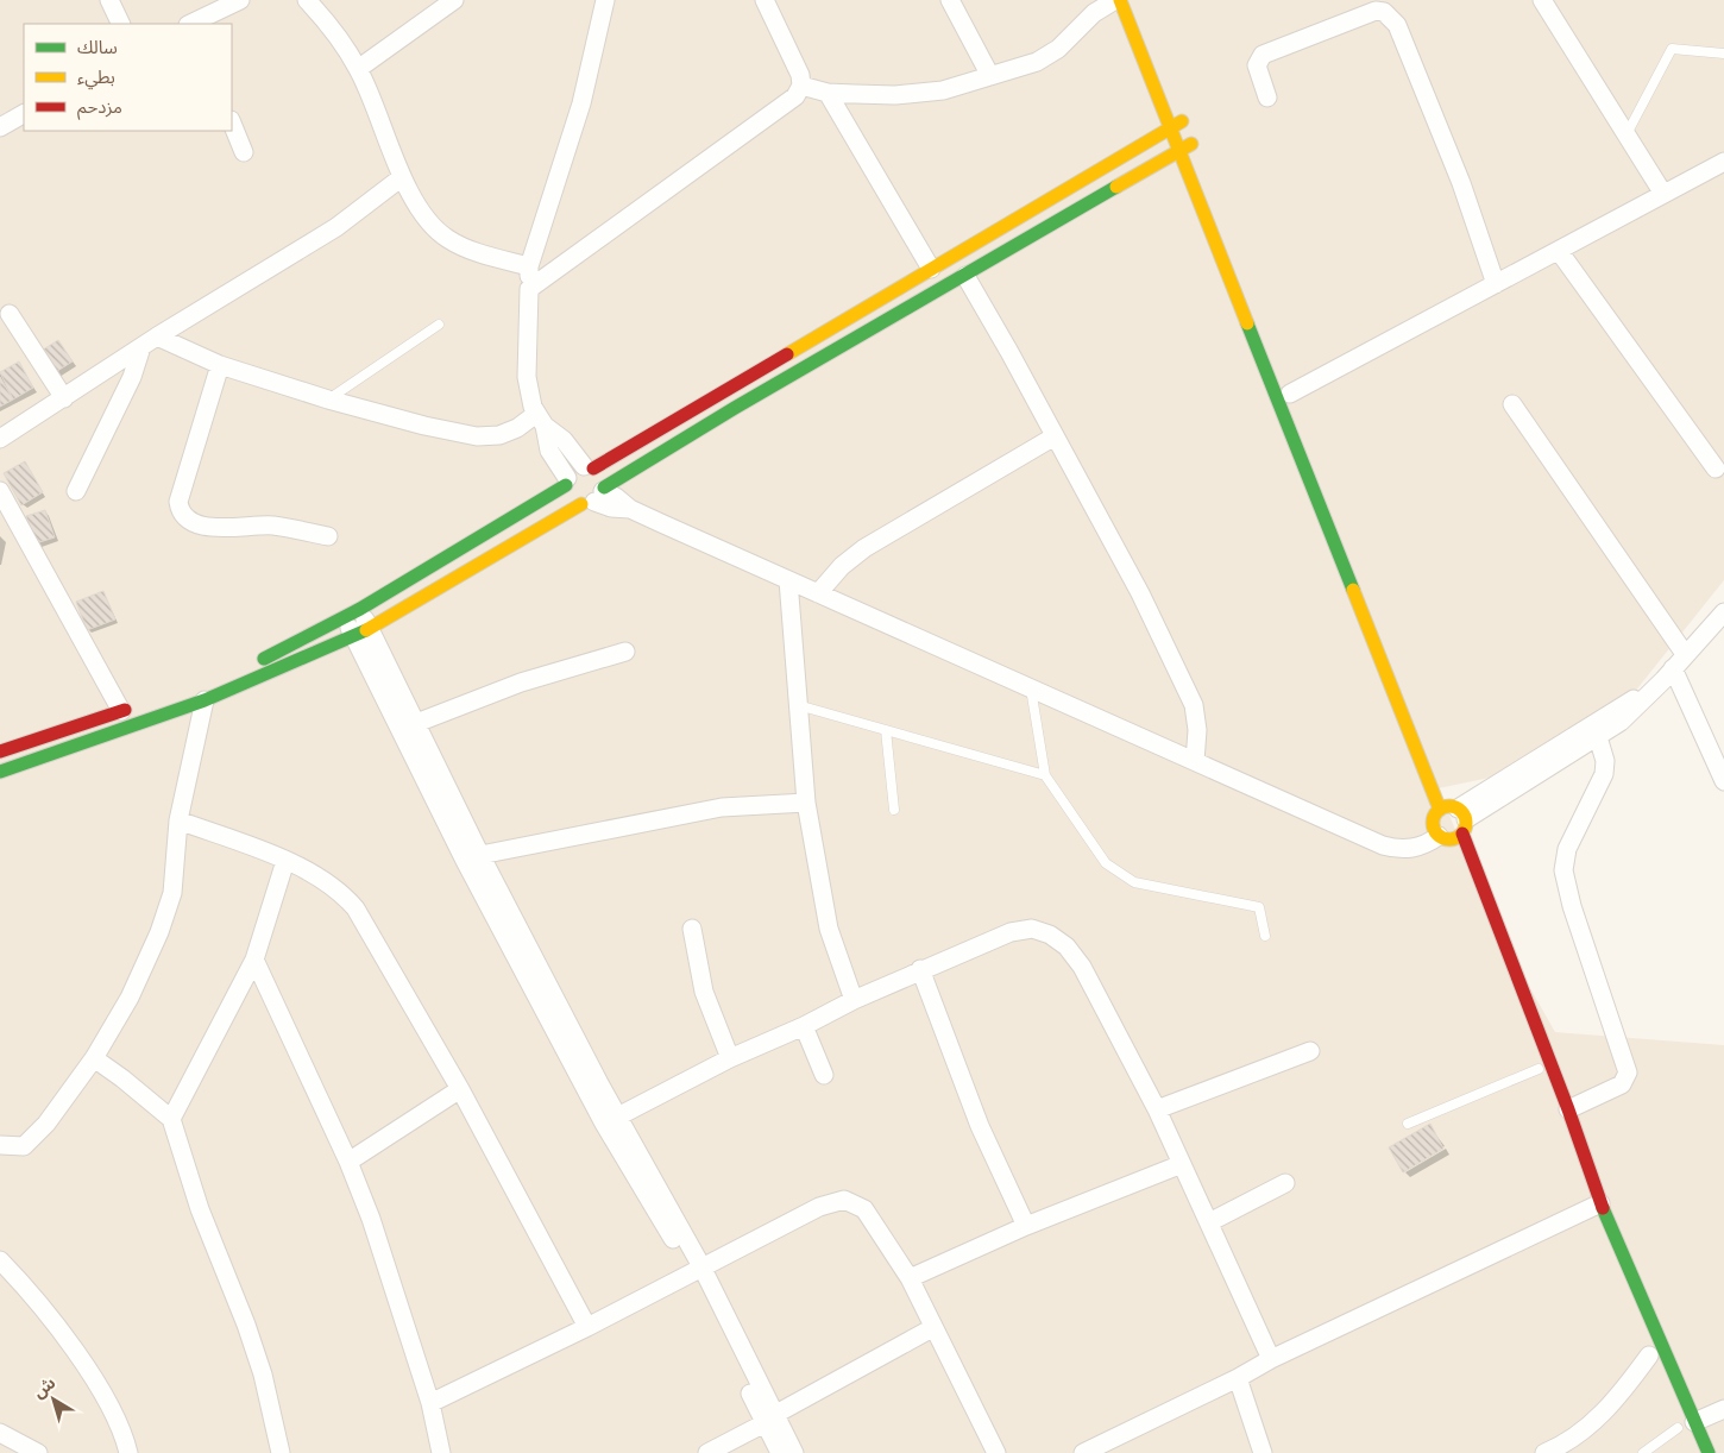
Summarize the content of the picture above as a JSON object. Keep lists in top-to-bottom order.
{
  "legend": ["سالك", "بطيء", "مزدحم"],
  "north": "top left"
}
